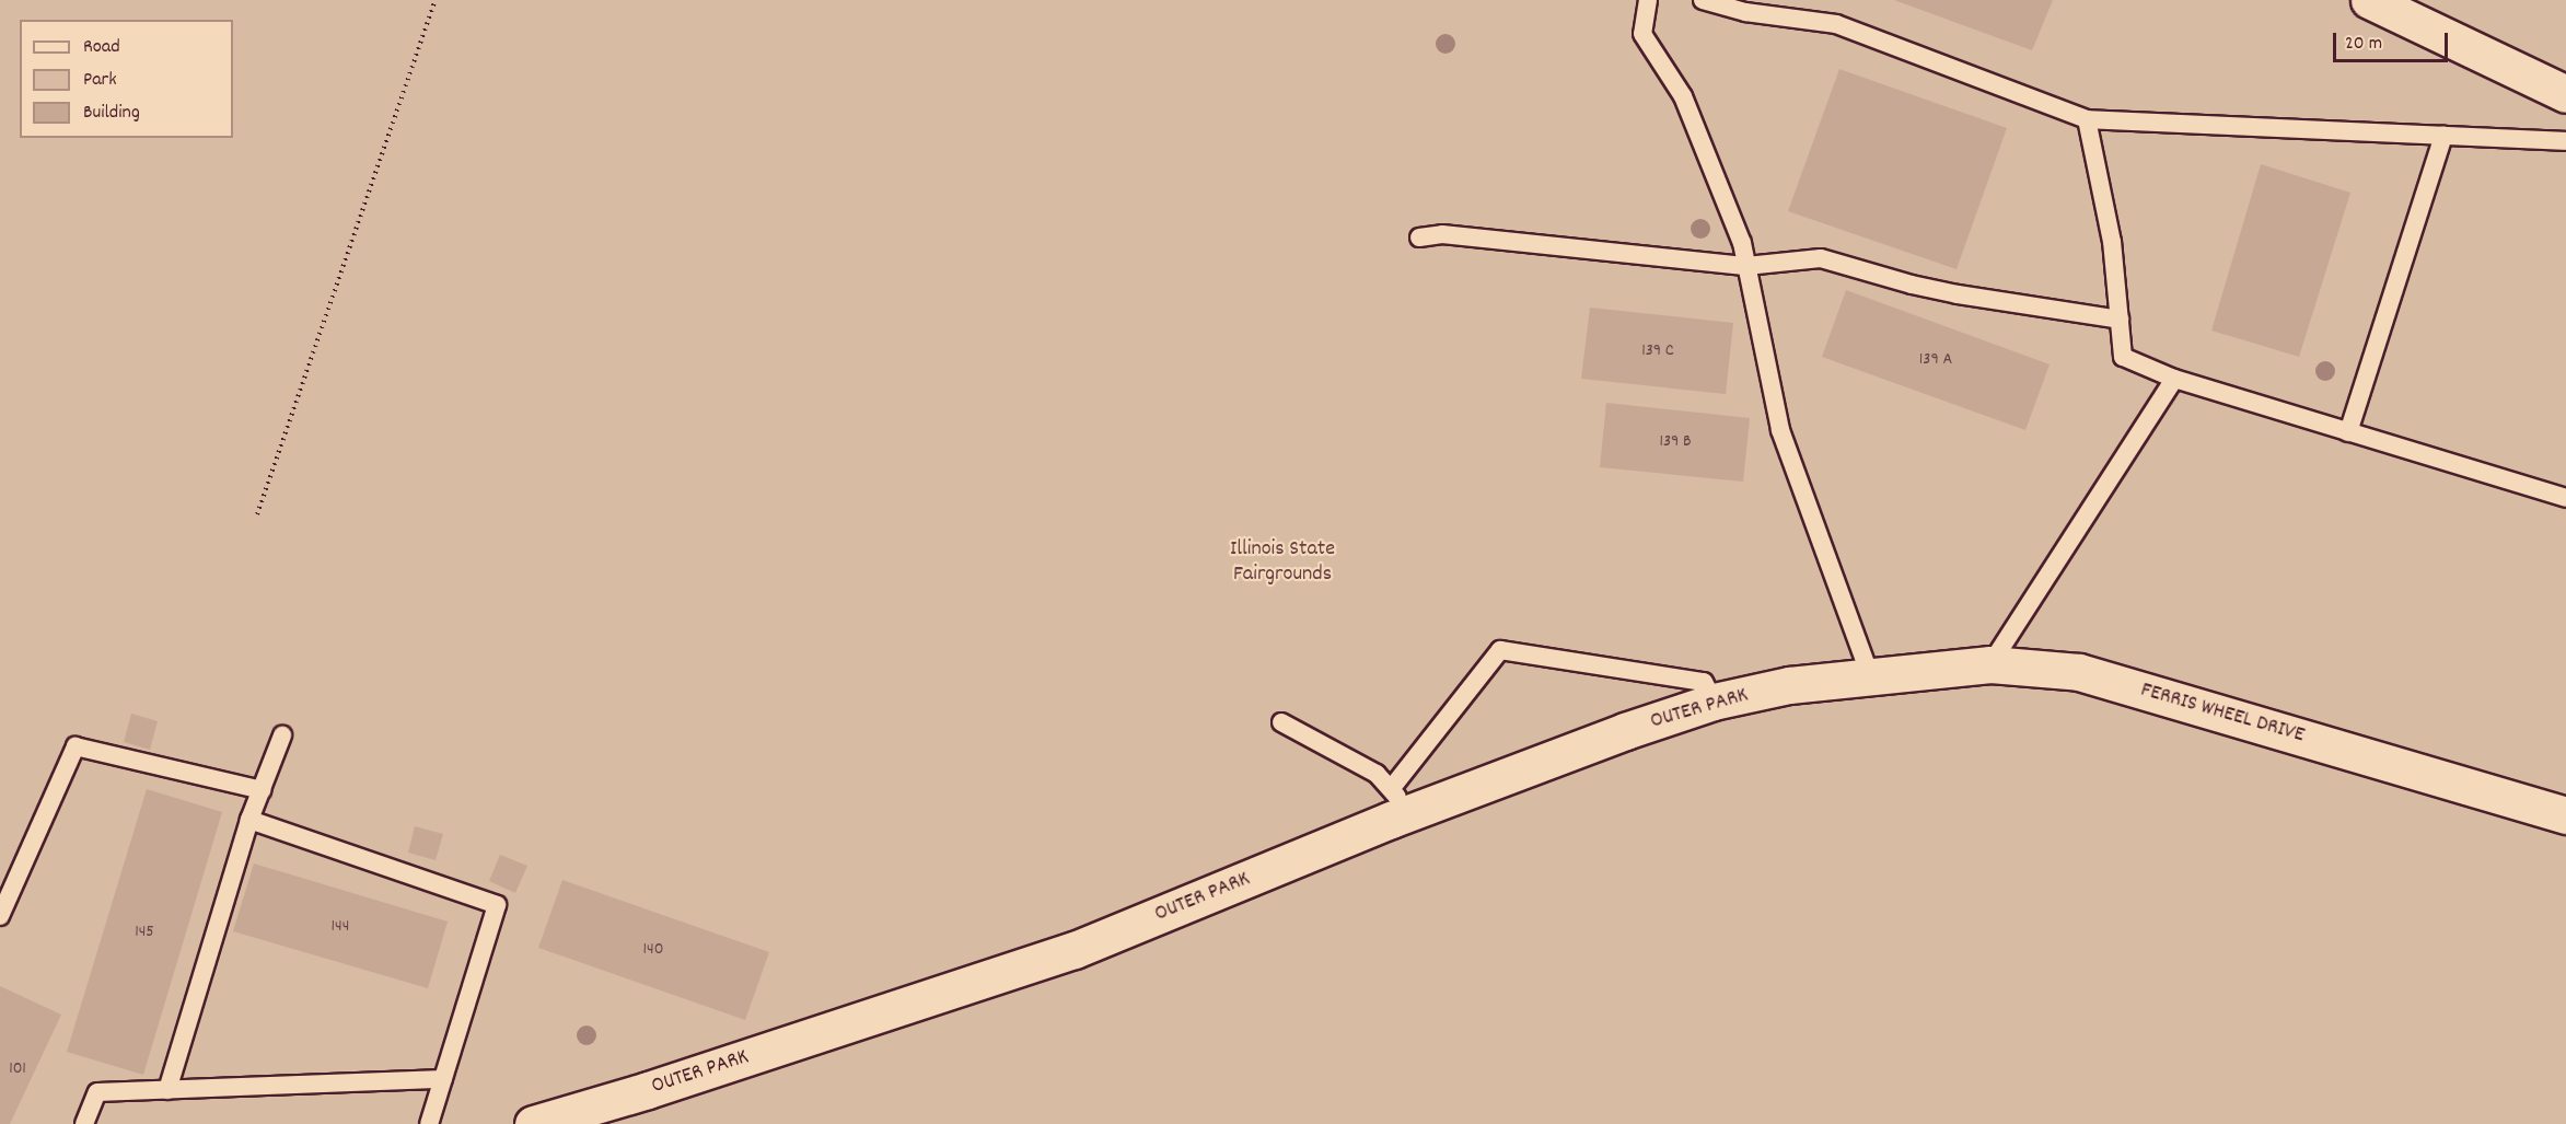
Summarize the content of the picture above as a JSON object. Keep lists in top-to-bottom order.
{
  "streets": {
    "street": ["OUTER PARK", "FERRIS WHEEL DRIVE"]
  },
  "crossings": [
    ["OUTER PARK", "FERRIS WHEEL DRIVE"]
  ],
  "parks": ["Illinois State Fairgrounds"],
  "house_numbers": [
    "139 C",
    "139 A",
    "139 B",
    "144",
    "145",
    "140",
    "101"
  ],
  "legend": ["Road", "Park", "Building"],
  "scale_bar": "20 m"
}
